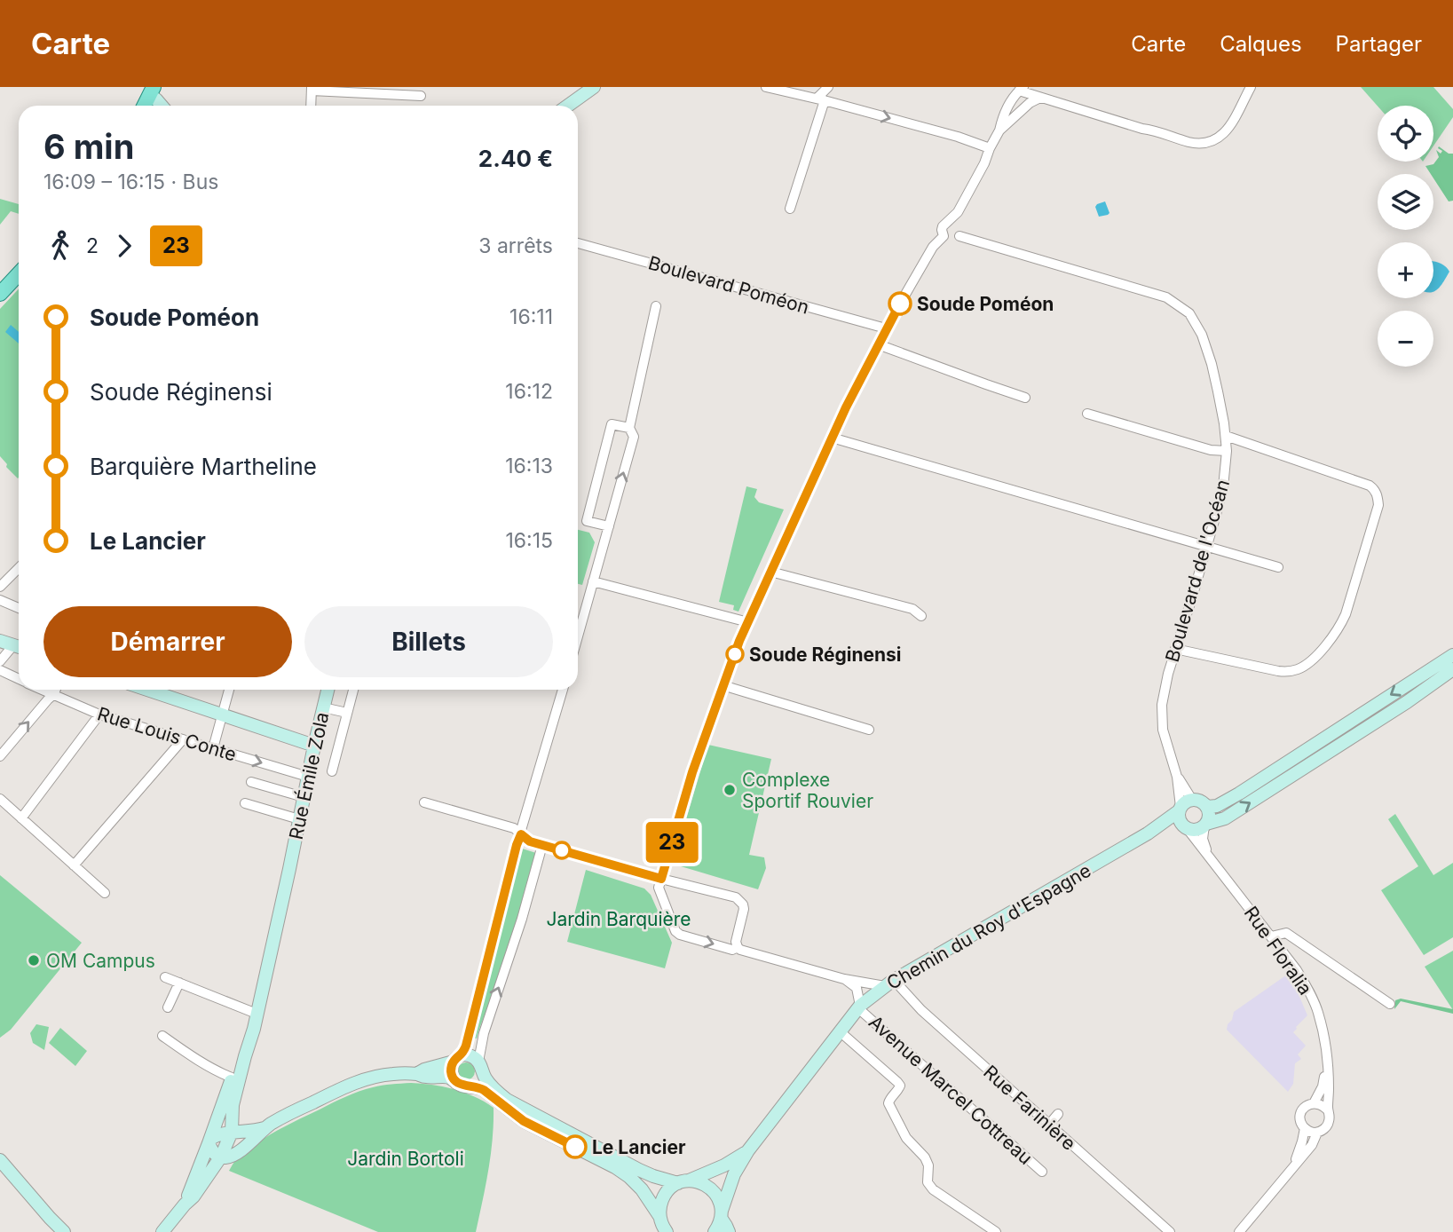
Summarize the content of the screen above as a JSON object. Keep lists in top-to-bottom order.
{
  "streets": {
    "street": [
      "Boulevard Poméon",
      "Boulevard de l'Océan",
      "Rue Louis Conte",
      "Rue Émile Zola",
      "Chemin du Roy d'Espagne",
      "Rue Floralia",
      "Avenue Marcel Cottreau",
      "Rue Farinière"
    ]
  },
  "crossings": [
    ["Boulevard de l'Océan", "Chemin du Roy d'Espagne"],
    ["Boulevard de l'Océan", "Rue Floralia"],
    ["Rue Louis Conte", "Rue Émile Zola"],
    ["Chemin du Roy d'Espagne", "Rue Floralia"],
    ["Chemin du Roy d'Espagne", "Avenue Marcel Cottreau"],
    ["Chemin du Roy d'Espagne", "Rue Farinière"]
  ],
  "parks": ["Jardin Barquière", "Jardin Bortoli"],
  "places": [
    "Soude Poméon",
    "Soude Réginensi",
    "Complexe Sportif Rouvier",
    "OM Campus",
    "Le Lancier"
  ],
  "lines": ["bus line 23"],
  "page": {
    "header": "Carte",
    "nav": ["Carte", "Calques", "Partager"],
    "on_map": "23",
    "map_buttons": ["+", "−"],
    "heading": ["6 min", "16:09 – 16:15 · Bus", "2.40 €"],
    "legs": ["2", "23", "3 arrêts"],
    "list": [
      {
        "name": "Soude Poméon",
        "value": "16:11"
      },
      {
        "name": "Soude Réginensi",
        "value": "16:12"
      },
      {
        "name": "Barquière Martheline",
        "value": "16:13"
      },
      {
        "name": "Le Lancier",
        "value": "16:15"
      }
    ],
    "buttons": ["Démarrer", "Billets"]
  }
}
